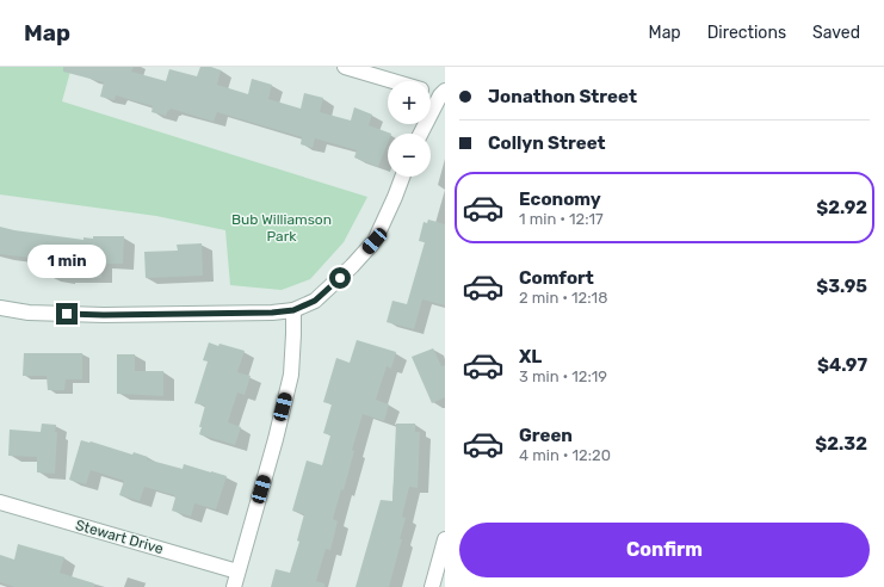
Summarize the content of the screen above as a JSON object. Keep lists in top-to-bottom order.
{
  "streets": {
    "street": ["Stewart Drive"]
  },
  "parks": ["Bub Williamson Park"],
  "page": {
    "header": "Map",
    "nav": ["Map", "Directions", "Saved"],
    "banner": ["Jonathon Street", "Collyn Street"],
    "map_buttons": ["+", "−"],
    "list": [
      {
        "name": "Economy",
        "note": "1 min · 12:17",
        "value": "$2.92"
      },
      {
        "name": "Comfort",
        "note": "2 min · 12:18",
        "value": "$3.95"
      },
      {
        "name": "XL",
        "note": "3 min · 12:19",
        "value": "$4.97"
      },
      {
        "name": "Green",
        "note": "4 min · 12:20",
        "value": "$2.32"
      }
    ],
    "bubble": "1 min",
    "buttons": "Confirm"
  }
}
